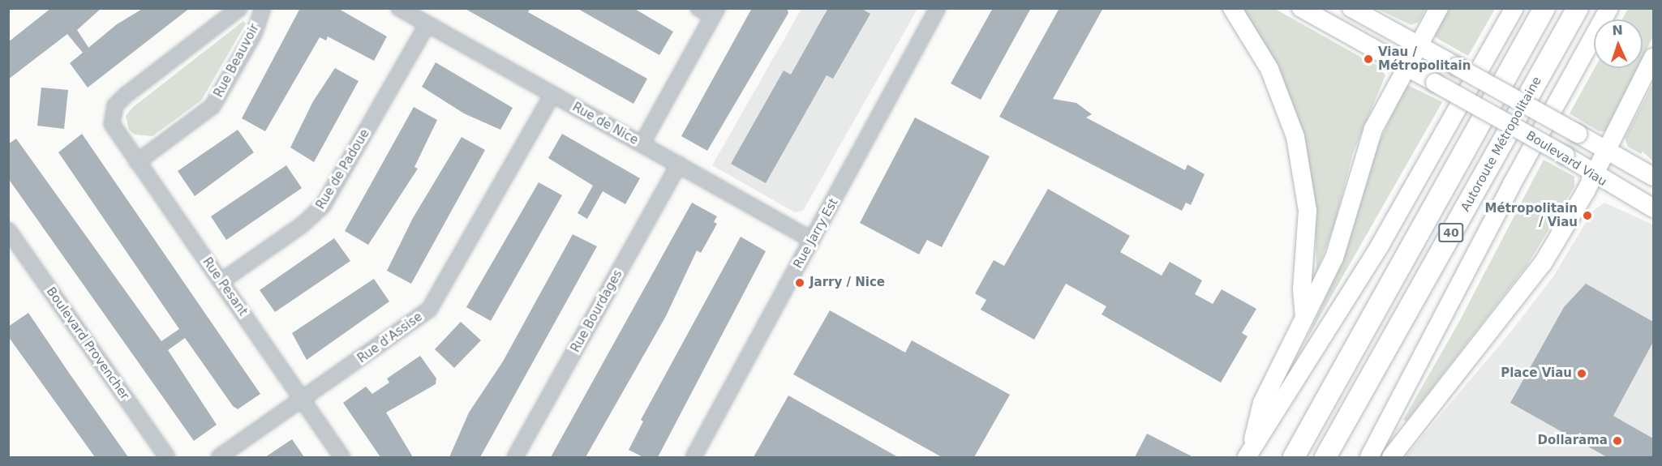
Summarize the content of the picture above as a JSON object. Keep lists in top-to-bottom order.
{
  "streets": {
    "highway": ["Autoroute Métropolitaine", "40"],
    "main road": ["Boulevard Viau"],
    "street": [
      "Rue Beauvoir",
      "Rue de Nice",
      "Rue de Padoue",
      "Rue Jarry Est",
      "Rue Pesant",
      "Rue Bourdages",
      "Rue d'Assise",
      "Boulevard Provencher"
    ]
  },
  "crossings": [
    ["Rue Beauvoir", "Rue Pesant"],
    ["Rue de Nice", "Rue de Padoue"],
    ["Rue de Nice", "Rue Jarry Est"],
    ["Rue de Nice", "Rue Bourdages"],
    ["Rue de Nice", "Rue d'Assise"],
    ["Rue de Padoue", "Rue Pesant"],
    ["Rue Pesant", "Rue d'Assise"]
  ],
  "places": [
    "Viau / Métropolitain",
    "Métropolitain / Viau",
    "Jarry / Nice",
    "Place Viau",
    "Dollarama"
  ],
  "north": "top"
}
